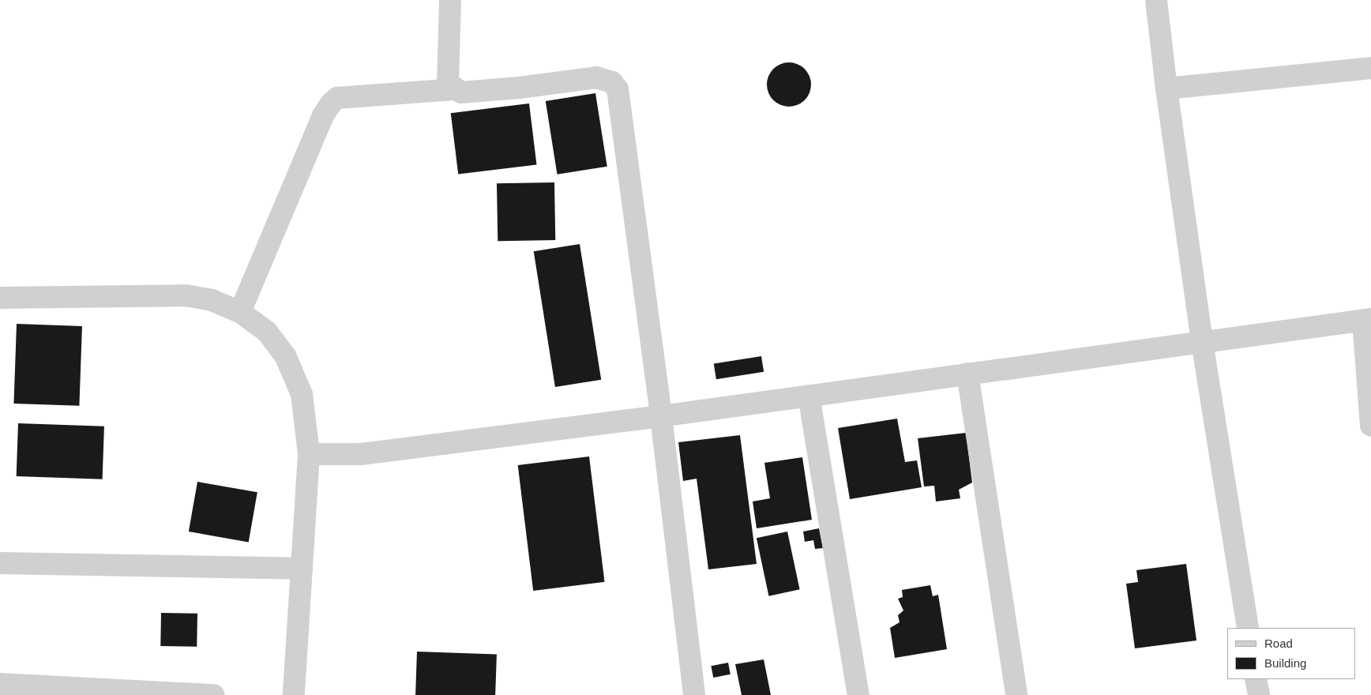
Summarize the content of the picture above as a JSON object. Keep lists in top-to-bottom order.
{
  "legend": ["Road", "Building"]
}
